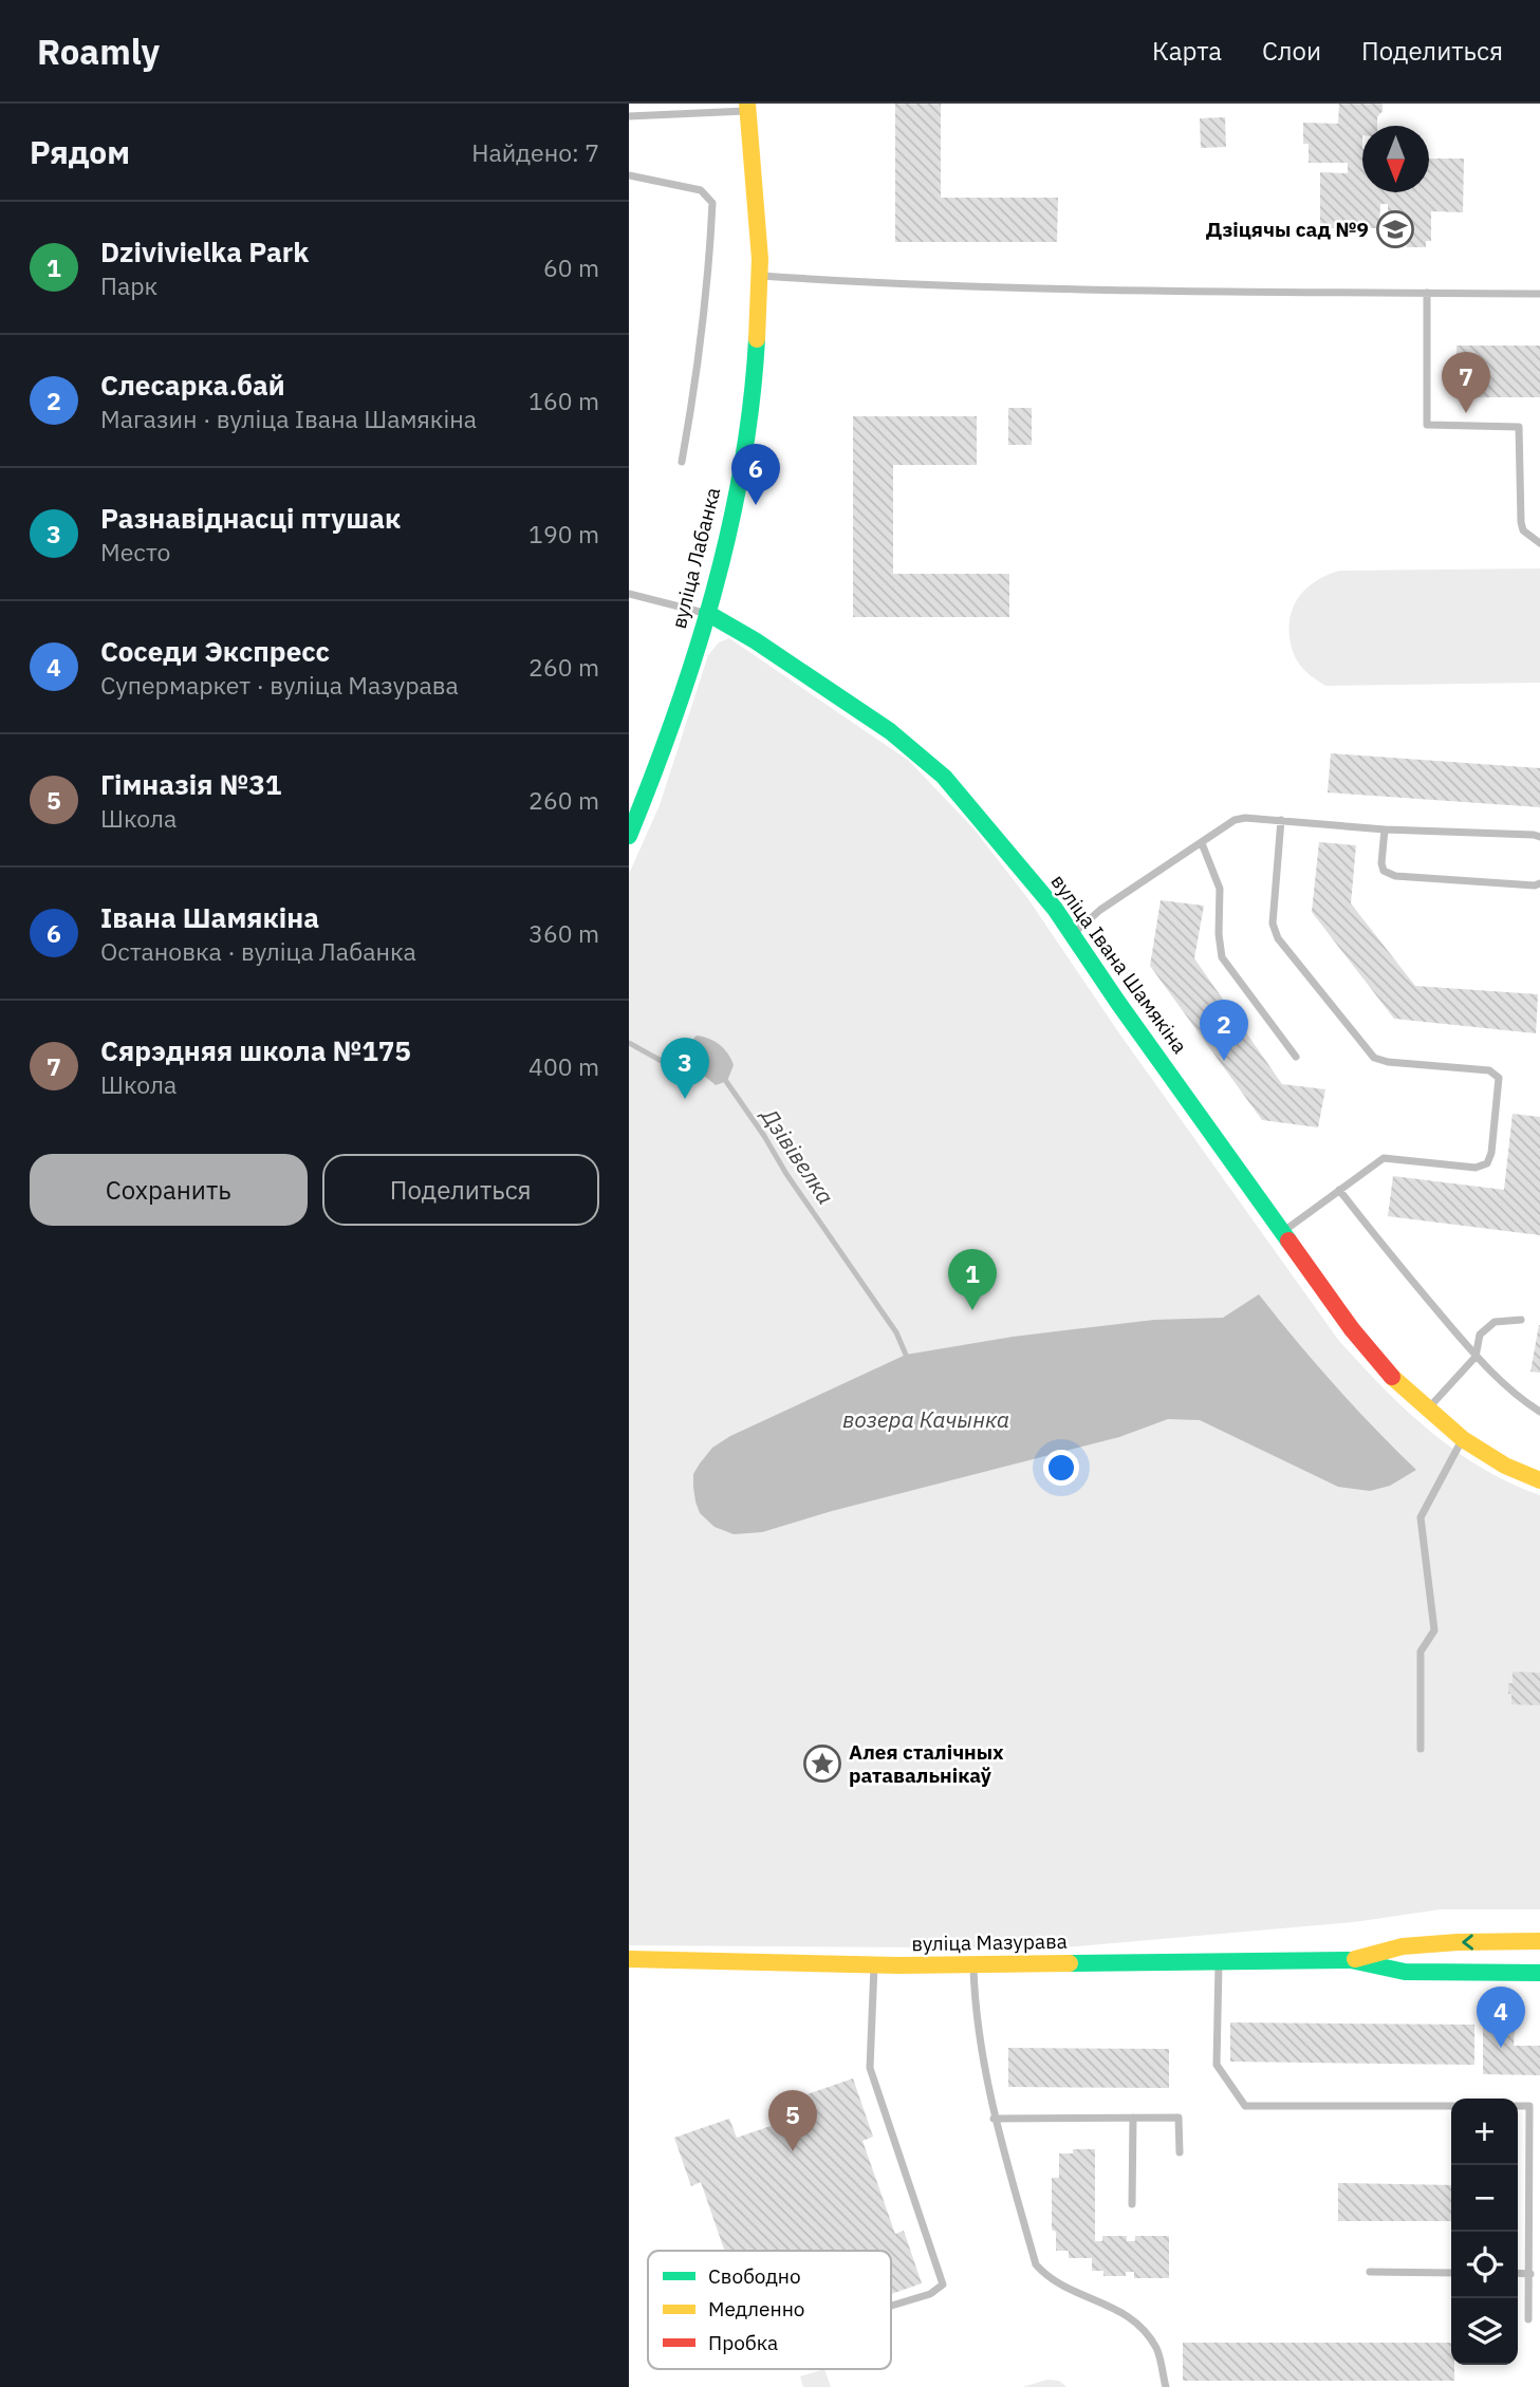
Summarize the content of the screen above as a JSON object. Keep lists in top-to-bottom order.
{
  "streets": {
    "main road": ["вуліца Лабанка", "вуліца Івана Шамякіна", "вуліца Мазурава"]
  },
  "crossings": [
    ["вуліца Лабанка", "вуліца Івана Шамякіна"]
  ],
  "water": ["Дзівівелка", "возера Качынка"],
  "places": {
    "school or university": ["Дзіцячы сад №9"],
    "place": ["Алея сталічных ратавальнікаў"]
  },
  "legend": ["Свободно", "Медленно", "Пробка"],
  "north": "bottom",
  "page": {
    "header": "Roamly",
    "nav": ["Карта", "Слои", "Поделиться"],
    "heading": ["Рядом", "Найдено: 7"],
    "list": [
      {
        "mark": "1",
        "name": "Dzivivielka Park",
        "note": "Парк",
        "value": "60 m"
      },
      {
        "mark": "2",
        "name": "Слесарка.бай",
        "note": "Магазин · вуліца Івана Шамякіна",
        "value": "160 m"
      },
      {
        "mark": "3",
        "name": "Разнавіднасці птушак",
        "note": "Место",
        "value": "190 m"
      },
      {
        "mark": "4",
        "name": "Соседи Экспресс",
        "note": "Супермаркет · вуліца Мазурава",
        "value": "260 m"
      },
      {
        "mark": "5",
        "name": "Гімназія №31",
        "note": "Школа",
        "value": "260 m"
      },
      {
        "mark": "6",
        "name": "Івана Шамякіна",
        "note": "Остановка · вуліца Лабанка",
        "value": "360 m"
      },
      {
        "mark": "7",
        "name": "Сярэдняя школа №175",
        "note": "Школа",
        "value": "400 m"
      }
    ],
    "pins": [
      "7",
      "6",
      "2",
      "3",
      "1",
      "4",
      "5"
    ],
    "buttons": ["Сохранить", "Поделиться"],
    "map_buttons": ["+", "−"]
  }
}
